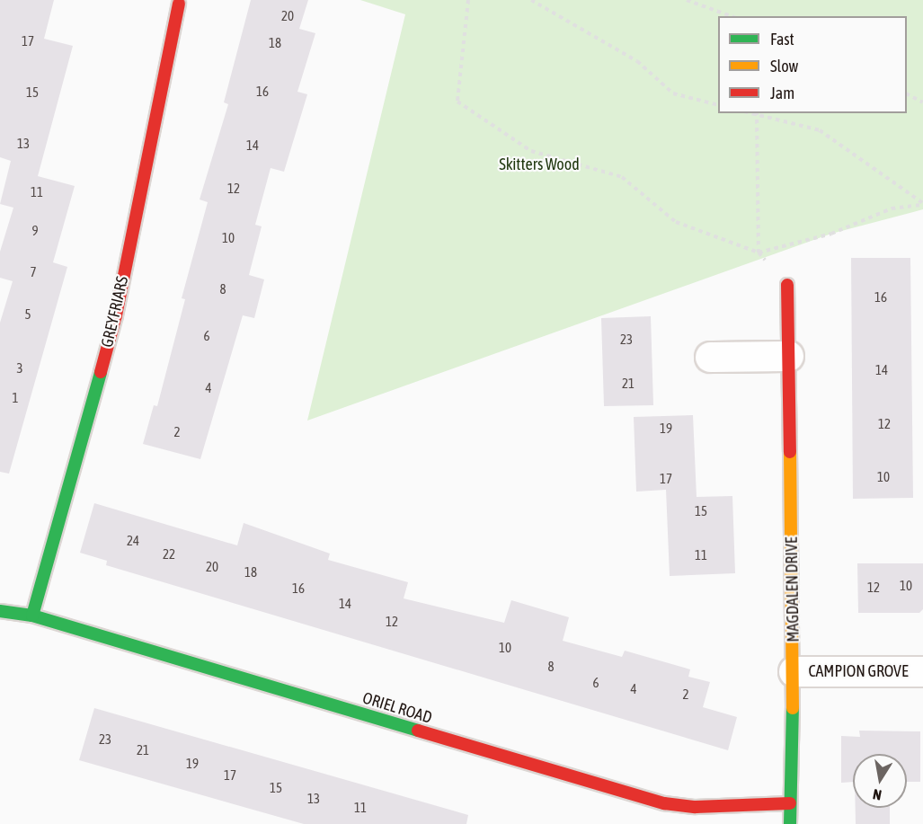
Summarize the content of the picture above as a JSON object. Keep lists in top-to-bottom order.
{
  "streets": {
    "street": [
      "GREYFRIARS",
      "MAGDALEN DRIVE",
      "CAMPION GROVE",
      "ORIEL ROAD"
    ]
  },
  "crossings": [
    ["GREYFRIARS", "ORIEL ROAD"],
    ["MAGDALEN DRIVE", "CAMPION GROVE"],
    ["MAGDALEN DRIVE", "ORIEL ROAD"]
  ],
  "parks": ["Skitters Wood"],
  "house_numbers": [
    "20",
    "17",
    "18",
    "16",
    "15",
    "13",
    "14",
    "12",
    "11",
    "9",
    "10",
    "7",
    "8",
    "16",
    "5",
    "6",
    "23",
    "3",
    "14",
    "21",
    "4",
    "1",
    "12",
    "19",
    "2",
    "10",
    "17",
    "15",
    "24",
    "22",
    "11",
    "20",
    "18",
    "10",
    "12",
    "16",
    "14",
    "12",
    "10",
    "8",
    "6",
    "4",
    "2",
    "23",
    "21",
    "19",
    "17",
    "15",
    "13",
    "11"
  ],
  "legend": ["Fast", "Slow", "Jam"],
  "north": "bottom"
}
